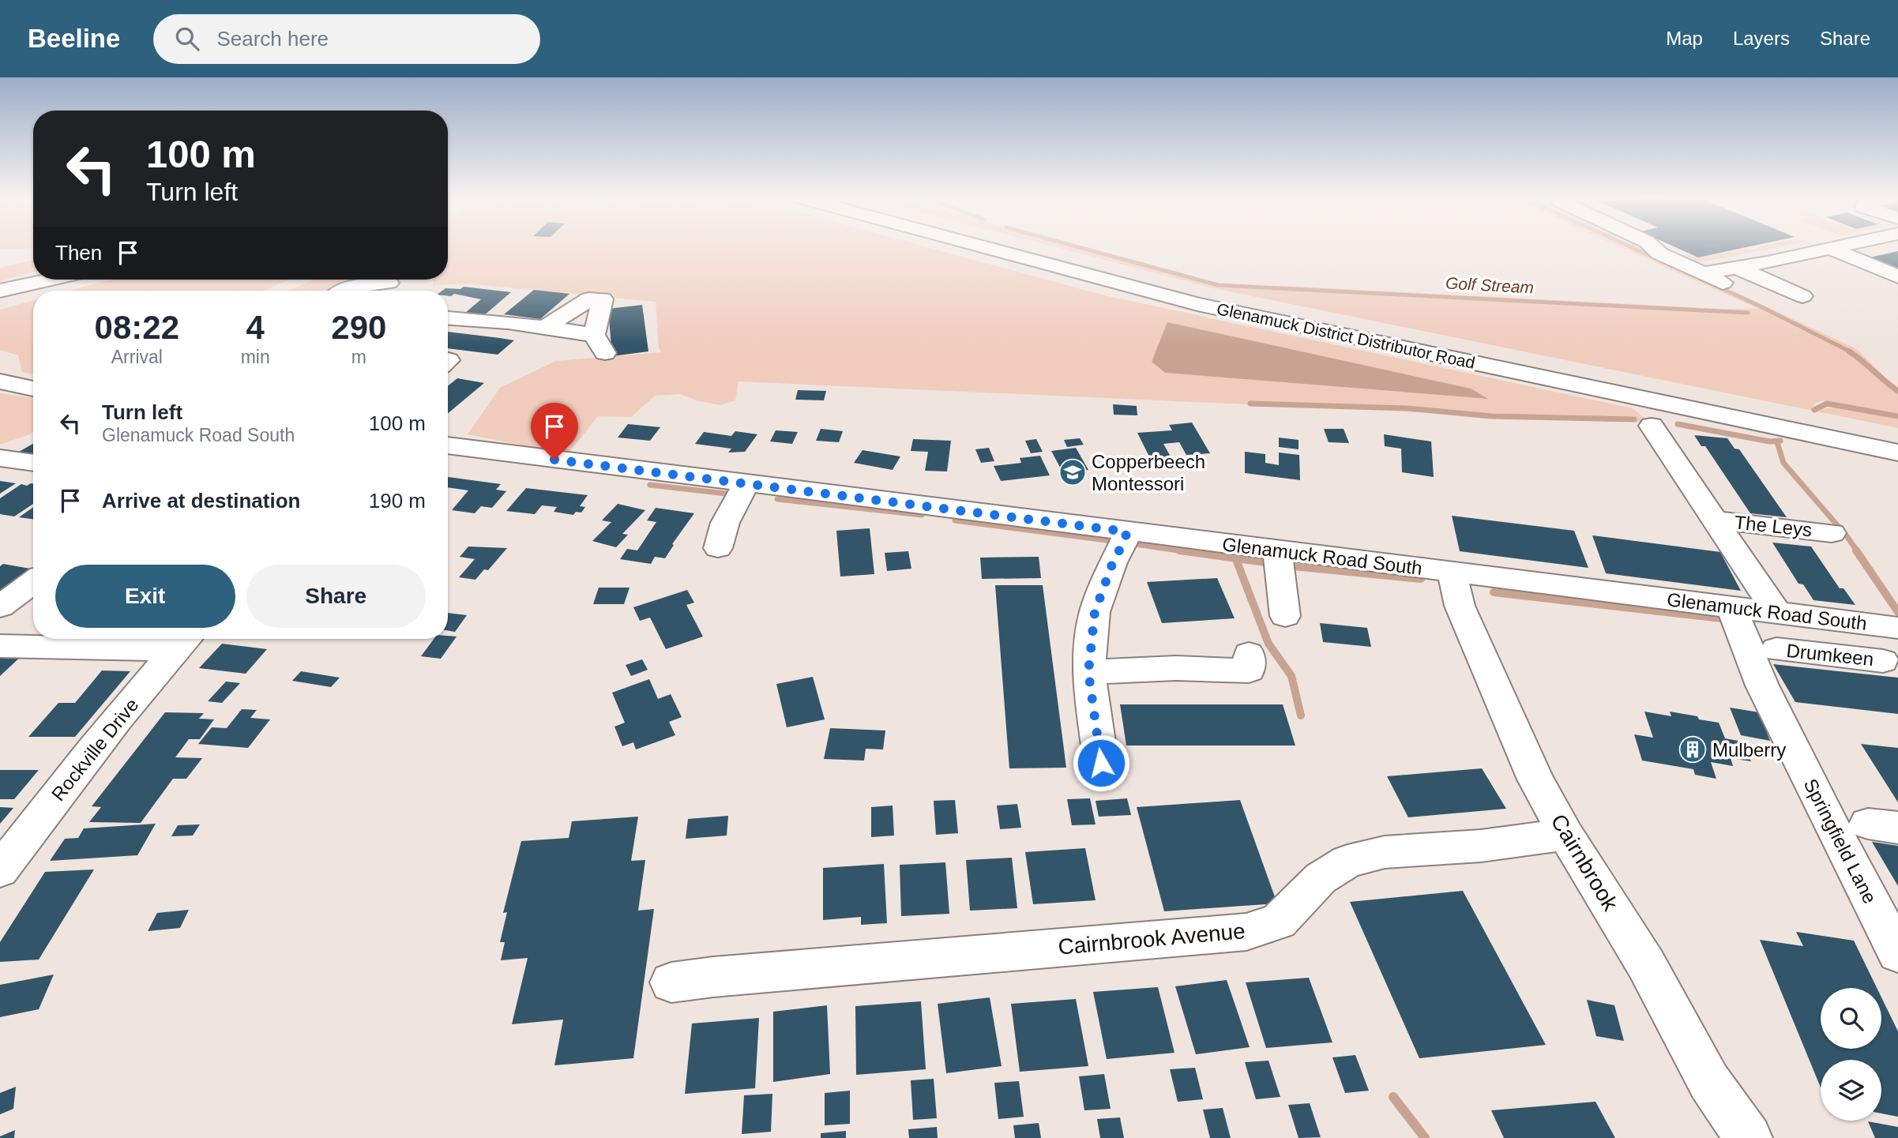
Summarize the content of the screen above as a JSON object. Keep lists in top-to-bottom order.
{
  "streets": {
    "street": [
      "Glenamuck District Distributor Road",
      "The Leys",
      "Glenamuck Road South",
      "Drumkeen",
      "Rockville Drive",
      "Springfield Lane",
      "Cairnbrook",
      "Cairnbrook Avenue"
    ]
  },
  "crossings": [
    ["The Leys", "Glenamuck Road South"],
    ["Glenamuck Road South", "Drumkeen"],
    ["Glenamuck Road South", "Springfield Lane"],
    ["Glenamuck Road South", "Cairnbrook"],
    ["Cairnbrook", "Cairnbrook Avenue"]
  ],
  "water": ["Golf Stream"],
  "places": {
    "school or university": ["Copperbeech Montessori"],
    "building": ["Mulberry"]
  },
  "page": {
    "header": "Beeline",
    "search": "Search here",
    "nav": ["Map", "Layers", "Share"],
    "turn": ["100 m", "Turn left"],
    "then": "Then",
    "eta": [
      "08:22",
      "Arrival",
      "4",
      "min",
      "290",
      "m"
    ],
    "list": [
      {
        "name": "Turn left",
        "note": "Glenamuck Road South",
        "value": "100 m"
      },
      {
        "name": "Arrive at destination",
        "value": "190 m"
      }
    ],
    "buttons": ["Exit", "Share"]
  }
}
